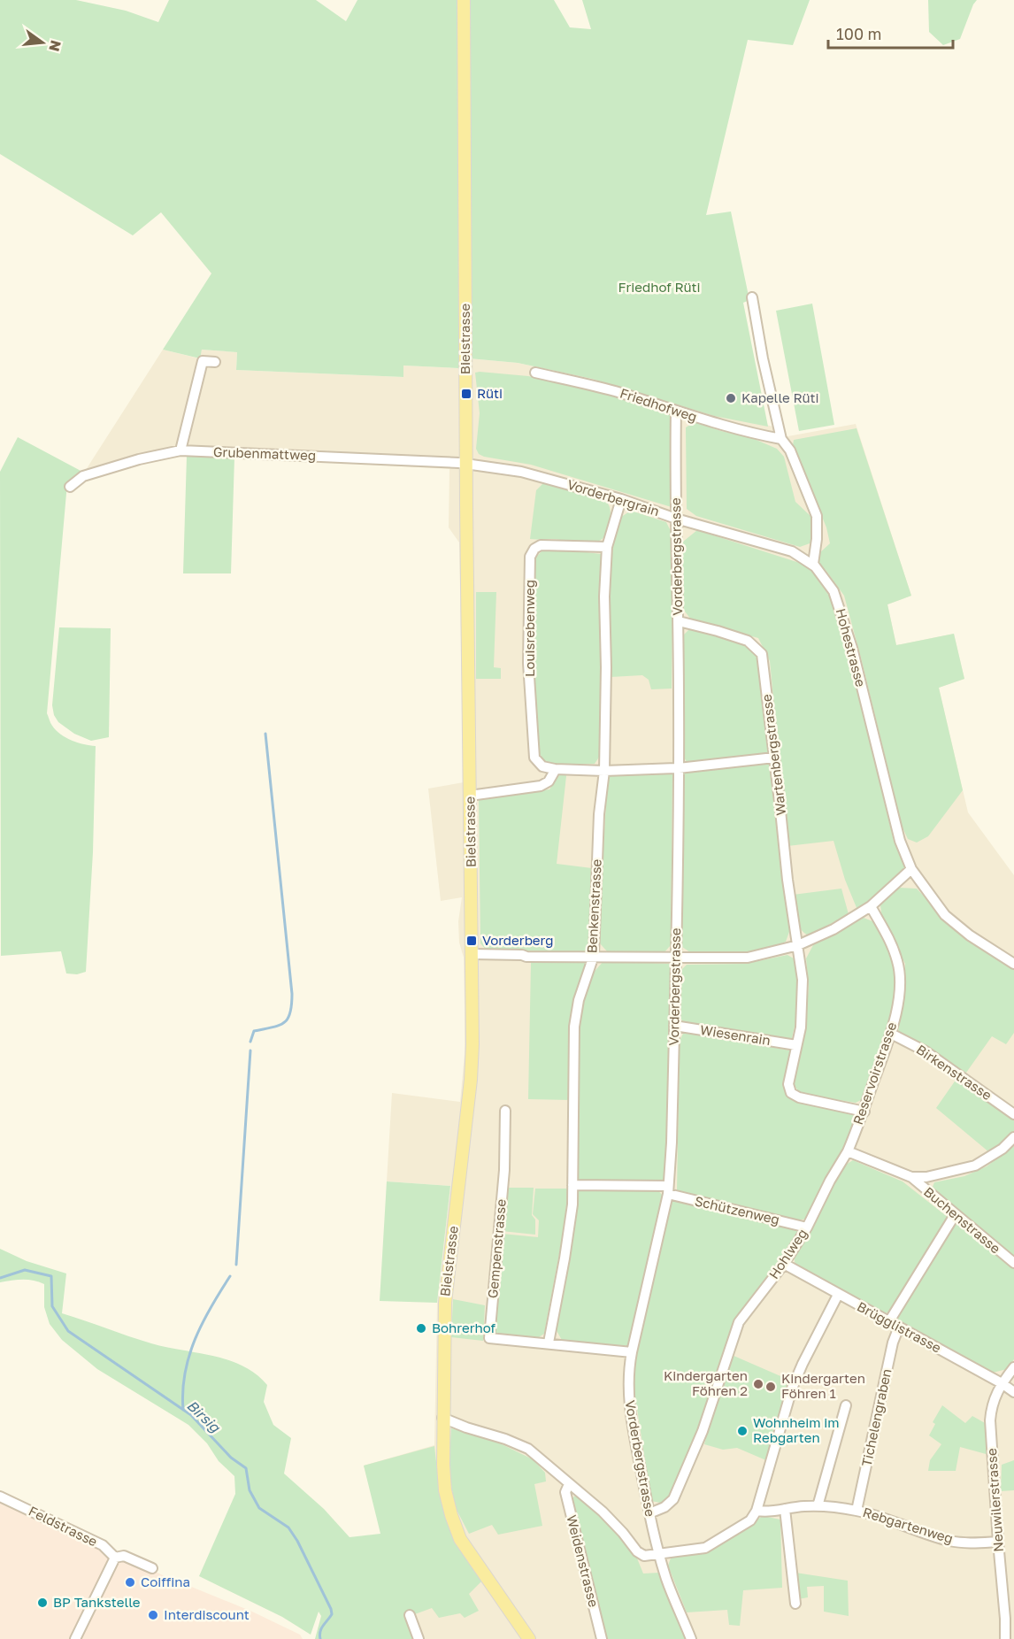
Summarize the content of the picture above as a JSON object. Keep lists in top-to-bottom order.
{
  "streets": {
    "main road": ["Bielstrasse"],
    "street": [
      "Friedhofweg",
      "Grubenmattweg",
      "Vorderbergrain",
      "Vorderbergstrasse",
      "Louisrebenweg",
      "Hohestrasse",
      "Wartenbergstrasse",
      "Benkenstrasse",
      "Wiesenrain",
      "Birkenstrasse",
      "Reservoirstrasse",
      "Schützenweg",
      "Buchenstrasse",
      "Gempenstrasse",
      "Hohlweg",
      "Brügglistrasse",
      "Tichelengraben",
      "Neuwilerstrasse",
      "Rebgartenweg",
      "Feldstrasse",
      "Weidenstrasse"
    ]
  },
  "crossings": [
    ["Bielstrasse", "Grubenmattweg"],
    ["Bielstrasse", "Vorderbergrain"],
    ["Friedhofweg", "Vorderbergstrasse"],
    ["Grubenmattweg", "Vorderbergrain"],
    ["Vorderbergrain", "Vorderbergstrasse"],
    ["Vorderbergrain", "Hohestrasse"],
    ["Vorderbergrain", "Benkenstrasse"],
    ["Vorderbergstrasse", "Louisrebenweg"],
    ["Vorderbergstrasse", "Wartenbergstrasse"],
    ["Vorderbergstrasse", "Wiesenrain"],
    ["Vorderbergstrasse", "Schützenweg"],
    ["Vorderbergstrasse", "Gempenstrasse"],
    ["Vorderbergstrasse", "Hohlweg"],
    ["Louisrebenweg", "Wartenbergstrasse"],
    ["Louisrebenweg", "Benkenstrasse"],
    ["Wartenbergstrasse", "Wiesenrain"],
    ["Wartenbergstrasse", "Reservoirstrasse"],
    ["Benkenstrasse", "Schützenweg"],
    ["Benkenstrasse", "Gempenstrasse"],
    ["Birkenstrasse", "Reservoirstrasse"],
    ["Reservoirstrasse", "Hohlweg"],
    ["Schützenweg", "Hohlweg"],
    ["Hohlweg", "Brügglistrasse"],
    ["Brügglistrasse", "Tichelengraben"],
    ["Brügglistrasse", "Neuwilerstrasse"],
    ["Tichelengraben", "Rebgartenweg"],
    ["Neuwilerstrasse", "Rebgartenweg"]
  ],
  "water": ["Birsig"],
  "parks": ["Friedhof Rüti"],
  "places": {
    "transit": ["Rüti", "Vorderberg"],
    "other": [
      "Kapelle Rüti",
      "Bohrerhof",
      "Kindergarten Föhren 2",
      "Kindergarten Föhren 1",
      "Wohnheim im Rebgarten",
      "Coiffina",
      "BP Tankstelle",
      "Interdiscount"
    ]
  },
  "scale_bar": "100 m",
  "north": "right"
}
